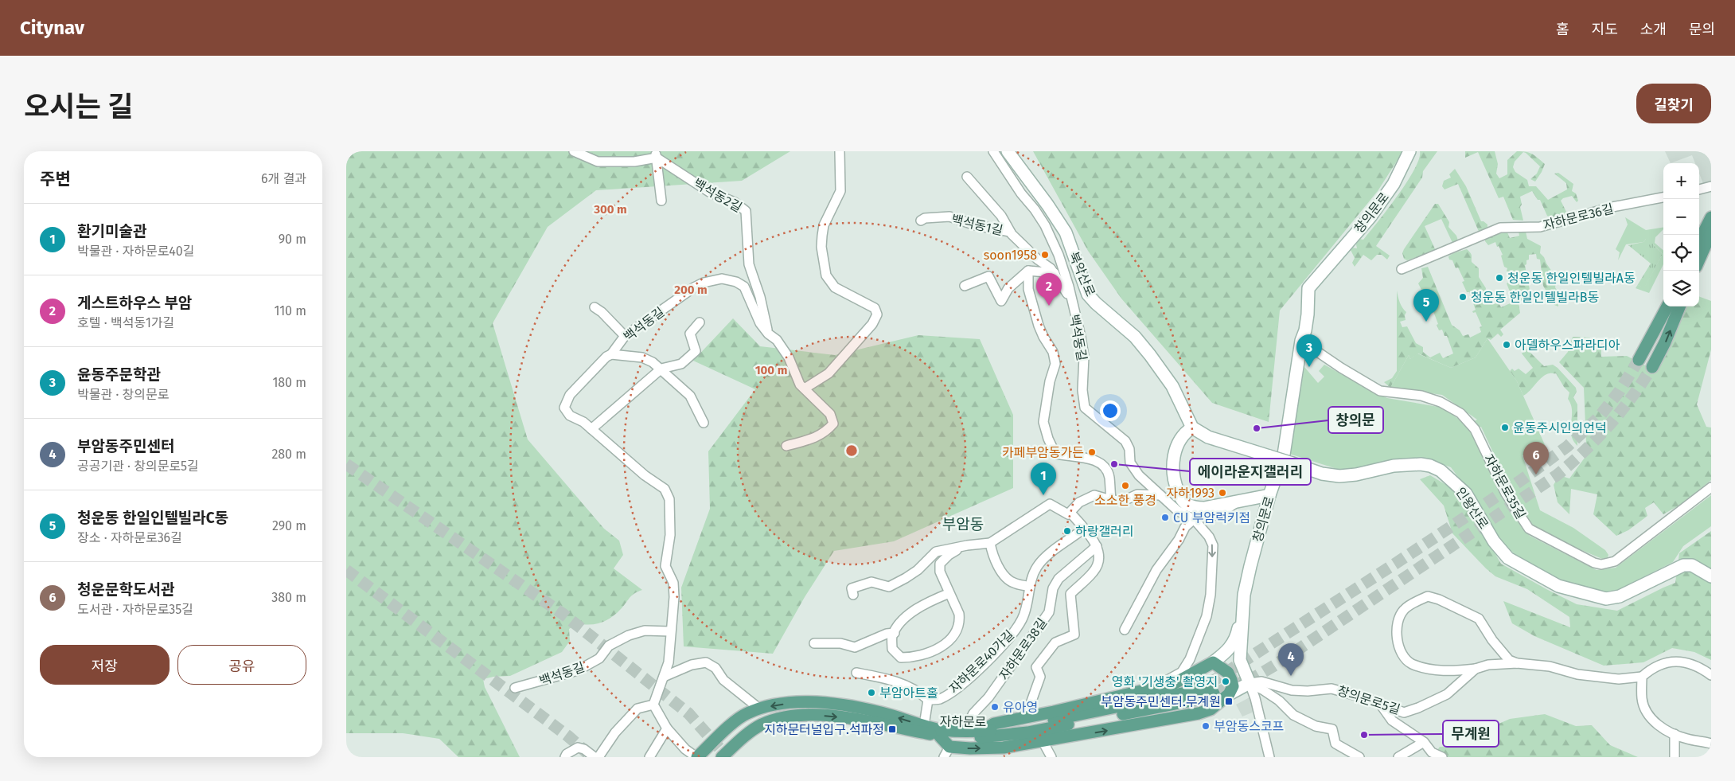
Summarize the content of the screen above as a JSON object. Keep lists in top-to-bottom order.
{
  "streets": {
    "main road": ["자하문로"],
    "street": [
      "백석동2길",
      "창의문로",
      "자하문로36길",
      "백석동1길",
      "북악산로",
      "백석동길",
      "자하문로35길",
      "인왕산로",
      "자하문로38길",
      "자하문로40가길",
      "창의문로5길"
    ]
  },
  "crossings": [
    ["백석동2길", "백석동길"],
    ["창의문로", "자하문로35길"],
    ["창의문로", "창의문로5길"],
    ["백석동1길", "백석동길"],
    ["북악산로", "인왕산로"],
    ["자하문로38길", "자하문로"]
  ],
  "districts": ["부암동"],
  "places": {
    "other": [
      "soon1958",
      "청운동 한일인텔빌라A동",
      "청운동 한일인텔빌라B동",
      "아델하우스파라디아",
      "윤동주시인의언덕",
      "창의문",
      "카페부암동가든",
      "에이라운지갤러리",
      "소소한 풍경",
      "자하1993",
      "CU 부암럭키점",
      "하랑갤러리",
      "영화 '기생충' 촬영지",
      "부암아트홀",
      "유아영",
      "부암동스코프",
      "무계원"
    ],
    "transit": ["부암동주민센터.무계원", "지하문터널입구.석파정"]
  },
  "page": {
    "header": "Citynav",
    "nav": [
      "홈",
      "지도",
      "소개",
      "문의"
    ],
    "title": "오시는 길",
    "buttons": [
      "길찾기",
      ["저장", "공유"]
    ],
    "heading": ["주변", "6개 결과"],
    "map_buttons": ["+", "−"],
    "list": [
      {
        "mark": "1",
        "name": "환기미술관",
        "note": "박물관 · 자하문로40길",
        "value": "90 m"
      },
      {
        "mark": "2",
        "name": "게스트하우스 부암",
        "note": "호텔 · 백석동1가길",
        "value": "110 m"
      },
      {
        "mark": "3",
        "name": "윤동주문학관",
        "note": "박물관 · 창의문로",
        "value": "180 m"
      },
      {
        "mark": "4",
        "name": "부암동주민센터",
        "note": "공공기관 · 창의문로5길",
        "value": "280 m"
      },
      {
        "mark": "5",
        "name": "청운동 한일인텔빌라C동",
        "note": "장소 · 자하문로36길",
        "value": "290 m"
      },
      {
        "mark": "6",
        "name": "청운문학도서관",
        "note": "도서관 · 자하문로35길",
        "value": "380 m"
      }
    ],
    "pins": [
      "2",
      "5",
      "3",
      "6",
      "1",
      "4"
    ]
  },
  "rings": ["300 m", "200 m", "100 m"]
}
